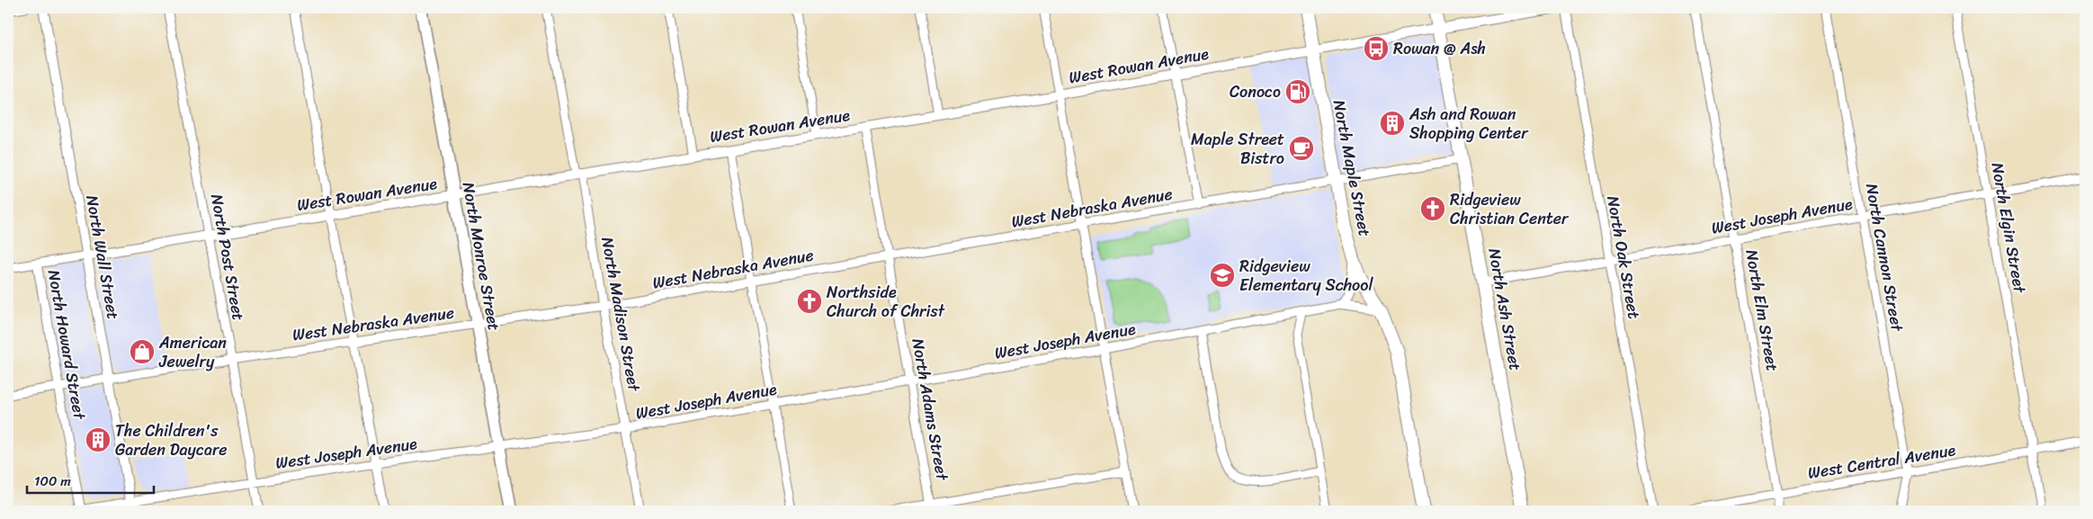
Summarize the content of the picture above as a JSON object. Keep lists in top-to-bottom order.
{
  "streets": {
    "main road": ["North Maple Street", "North Monroe Street", "North Ash Street"],
    "street": [
      "West Rowan Avenue",
      "West Nebraska Avenue",
      "West Joseph Avenue",
      "North Elgin Street",
      "North Wall Street",
      "North Post Street",
      "North Oak Street",
      "North Cannon Street",
      "North Elm Street",
      "North Madison Street",
      "North Howard Street",
      "North Adams Street",
      "West Central Avenue"
    ]
  },
  "crossings": [
    ["West Rowan Avenue", "North Maple Street"],
    ["West Rowan Avenue", "North Monroe Street"],
    ["West Rowan Avenue", "North Wall Street"],
    ["West Rowan Avenue", "North Post Street"],
    ["West Rowan Avenue", "North Ash Street"],
    ["West Rowan Avenue", "North Madison Street"],
    ["West Rowan Avenue", "North Howard Street"],
    ["West Rowan Avenue", "North Adams Street"],
    ["North Maple Street", "West Nebraska Avenue"],
    ["West Nebraska Avenue", "North Monroe Street"],
    ["West Nebraska Avenue", "North Wall Street"],
    ["West Nebraska Avenue", "North Post Street"],
    ["West Nebraska Avenue", "North Ash Street"],
    ["West Nebraska Avenue", "North Madison Street"],
    ["West Nebraska Avenue", "North Howard Street"],
    ["West Nebraska Avenue", "North Adams Street"],
    ["West Joseph Avenue", "North Elgin Street"],
    ["West Joseph Avenue", "North Monroe Street"],
    ["West Joseph Avenue", "North Wall Street"],
    ["West Joseph Avenue", "North Post Street"],
    ["West Joseph Avenue", "North Oak Street"],
    ["West Joseph Avenue", "North Cannon Street"],
    ["West Joseph Avenue", "North Ash Street"],
    ["West Joseph Avenue", "North Elm Street"],
    ["West Joseph Avenue", "North Madison Street"],
    ["West Joseph Avenue", "North Howard Street"],
    ["West Joseph Avenue", "North Adams Street"],
    ["North Elgin Street", "West Central Avenue"],
    ["North Cannon Street", "West Central Avenue"],
    ["North Elm Street", "West Central Avenue"]
  ],
  "places": {
    "bus stop": ["Rowan @ Ash"],
    "fuel station": ["Conoco"],
    "building": ["Ash and Rowan Shopping Center", "The Children's Garden Daycare"],
    "cafe": ["Maple Street Bistro"],
    "church": ["Ridgeview Christian Center", "Northside Church of Christ"],
    "school or university": ["Ridgeview Elementary School"],
    "shop": ["American Jewelry"]
  },
  "scale_bar": "100 m"
}
